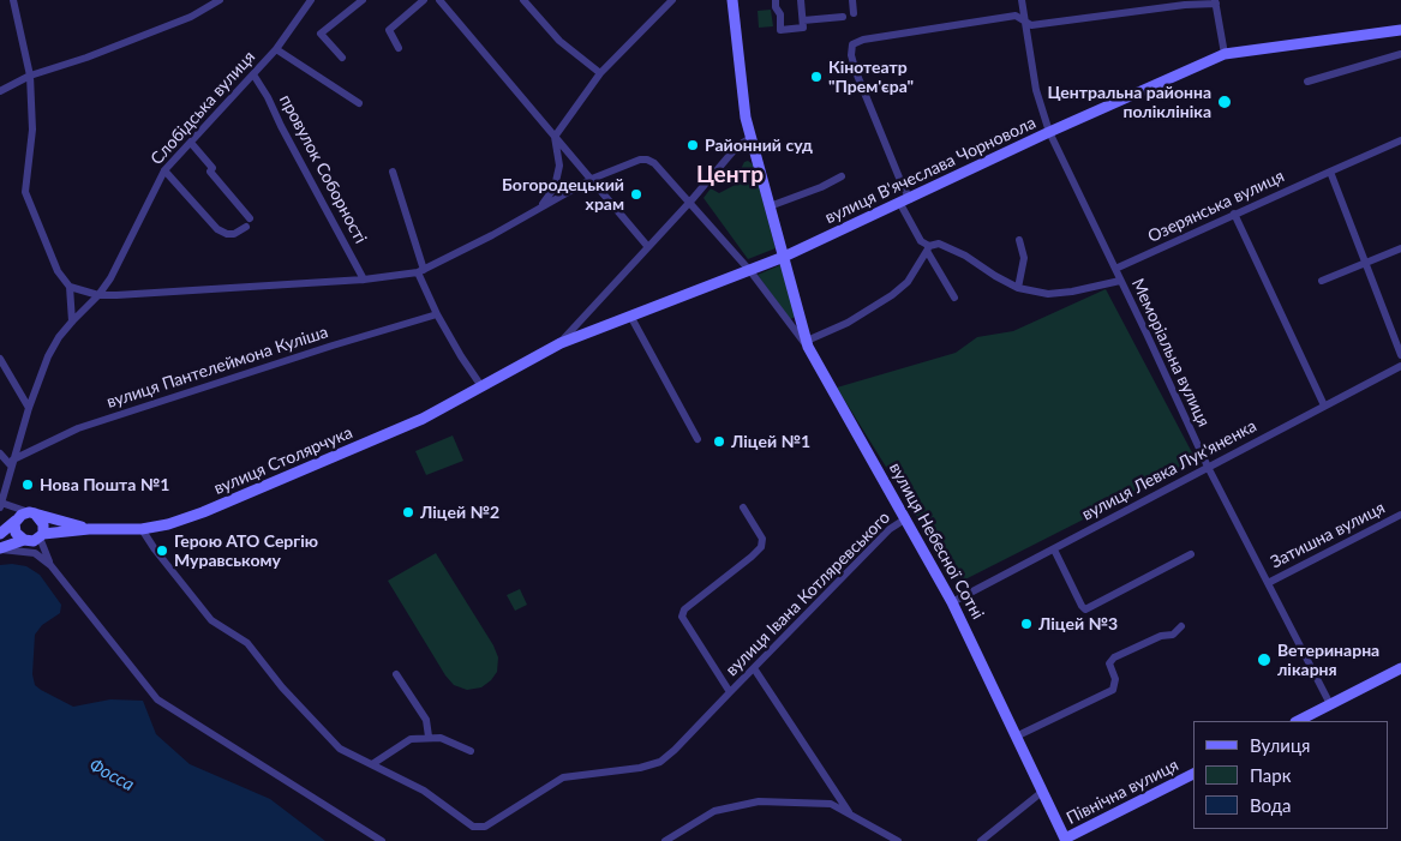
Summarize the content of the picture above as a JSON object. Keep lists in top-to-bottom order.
{
  "streets": {
    "street": [
      "Слобідська вулиця",
      "провулок Соборності",
      "вулиця В'ячеслава Чорновола",
      "Озерянська вулиця",
      "Меморіальна вулиця",
      "вулиця Пантелеймона Куліша",
      "вулиця Столярчука",
      "вулиця Левка Лук'яненка",
      "Затишна вулиця",
      "вулиця Небесної Сотні",
      "вулиця Івана Котляревського",
      "Північна вулиця"
    ]
  },
  "crossings": [
    ["Слобідська вулиця", "провулок Соборності"],
    ["Слобідська вулиця", "вулиця Пантелеймона Куліша"],
    ["вулиця В'ячеслава Чорновола", "Меморіальна вулиця"],
    ["вулиця В'ячеслава Чорновола", "вулиця Столярчука"],
    ["вулиця В'ячеслава Чорновола", "вулиця Небесної Сотні"],
    ["Озерянська вулиця", "Меморіальна вулиця"],
    ["Меморіальна вулиця", "вулиця Левка Лук'яненка"],
    ["Меморіальна вулиця", "Затишна вулиця"],
    ["вулиця Столярчука", "вулиця Небесної Сотні"],
    ["вулиця Столярчука", "вулиця Івана Котляревського"],
    ["вулиця Левка Лук'яненка", "вулиця Небесної Сотні"],
    ["вулиця Небесної Сотні", "вулиця Івана Котляревського"],
    ["вулиця Небесної Сотні", "Північна вулиця"]
  ],
  "districts": ["Центр"],
  "water": ["Фосса"],
  "places": [
    "Кінотеатр \"Прем'єра\"",
    "Центральна районна поліклініка",
    "Районний суд",
    "Богородецький храм",
    "Ліцей №1",
    "Нова Пошта №1",
    "Ліцей №2",
    "Герою АТО Сергію Муравському",
    "Ліцей №3",
    "Ветеринарна лікарня"
  ],
  "legend": ["Вулиця", "Парк", "Вода"]
}
